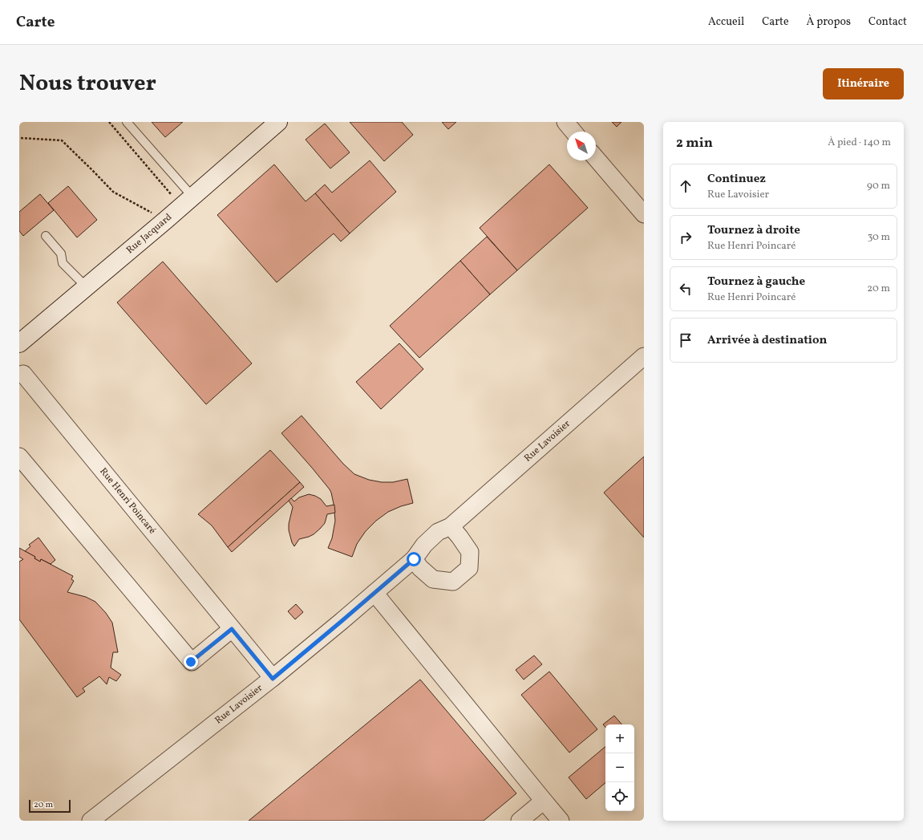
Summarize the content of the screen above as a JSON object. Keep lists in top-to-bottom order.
{
  "streets": {
    "street": ["Rue Jacquard", "Rue Lavoisier", "Rue Henri Poincaré"]
  },
  "crossings": [
    ["Rue Lavoisier", "Rue Henri Poincaré"]
  ],
  "scale_bar": "20 m",
  "north": "top left",
  "page": {
    "header": "Carte",
    "nav": [
      "Accueil",
      "Carte",
      "À propos",
      "Contact"
    ],
    "title": "Nous trouver",
    "buttons": "Itinéraire",
    "heading": ["2 min", "À pied · 140 m"],
    "list": [
      ["Continuez", "Rue Lavoisier", "90 m"],
      ["Tournez à droite", "Rue Henri Poincaré", "30 m"],
      ["Tournez à gauche", "Rue Henri Poincaré", "20 m"],
      "Arrivée à destination"
    ],
    "map_buttons": ["+", "−"],
    "scale": "20 m"
  }
}
